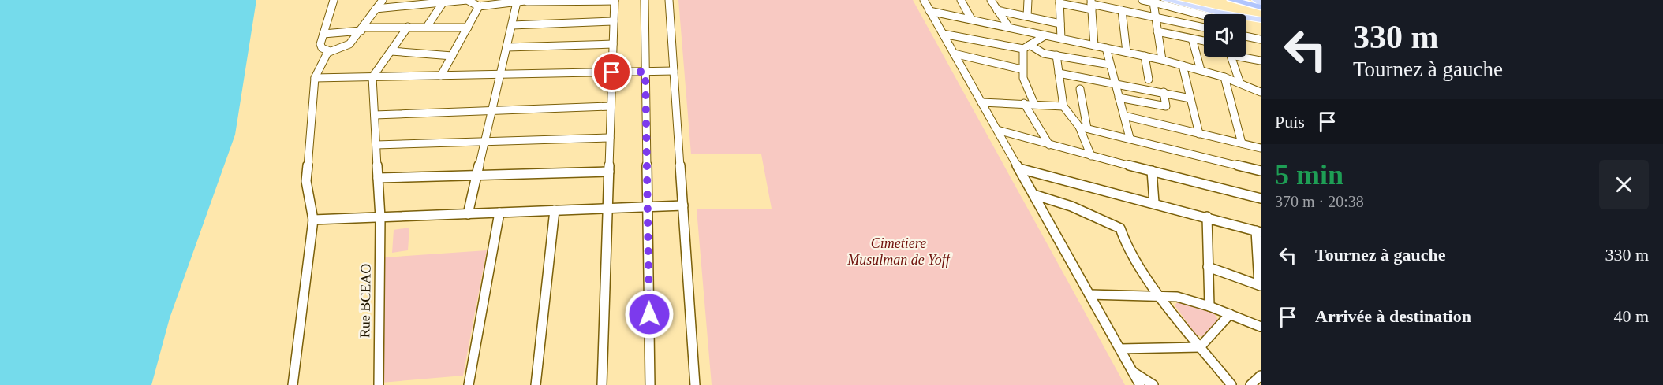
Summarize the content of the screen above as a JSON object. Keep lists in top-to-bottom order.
{
  "streets": {
    "street": ["Rue BCEAO"]
  },
  "parks": ["Cimetiere Musulman de Yoff"],
  "page": {
    "turn": ["330 m", "Tournez à gauche"],
    "then": "Puis",
    "heading": ["5 min", "370 m · 20:38"],
    "list": [
      {
        "name": "Tournez à gauche",
        "value": "330 m"
      },
      {
        "name": "Arrivée à destination",
        "value": "40 m"
      }
    ]
  }
}
